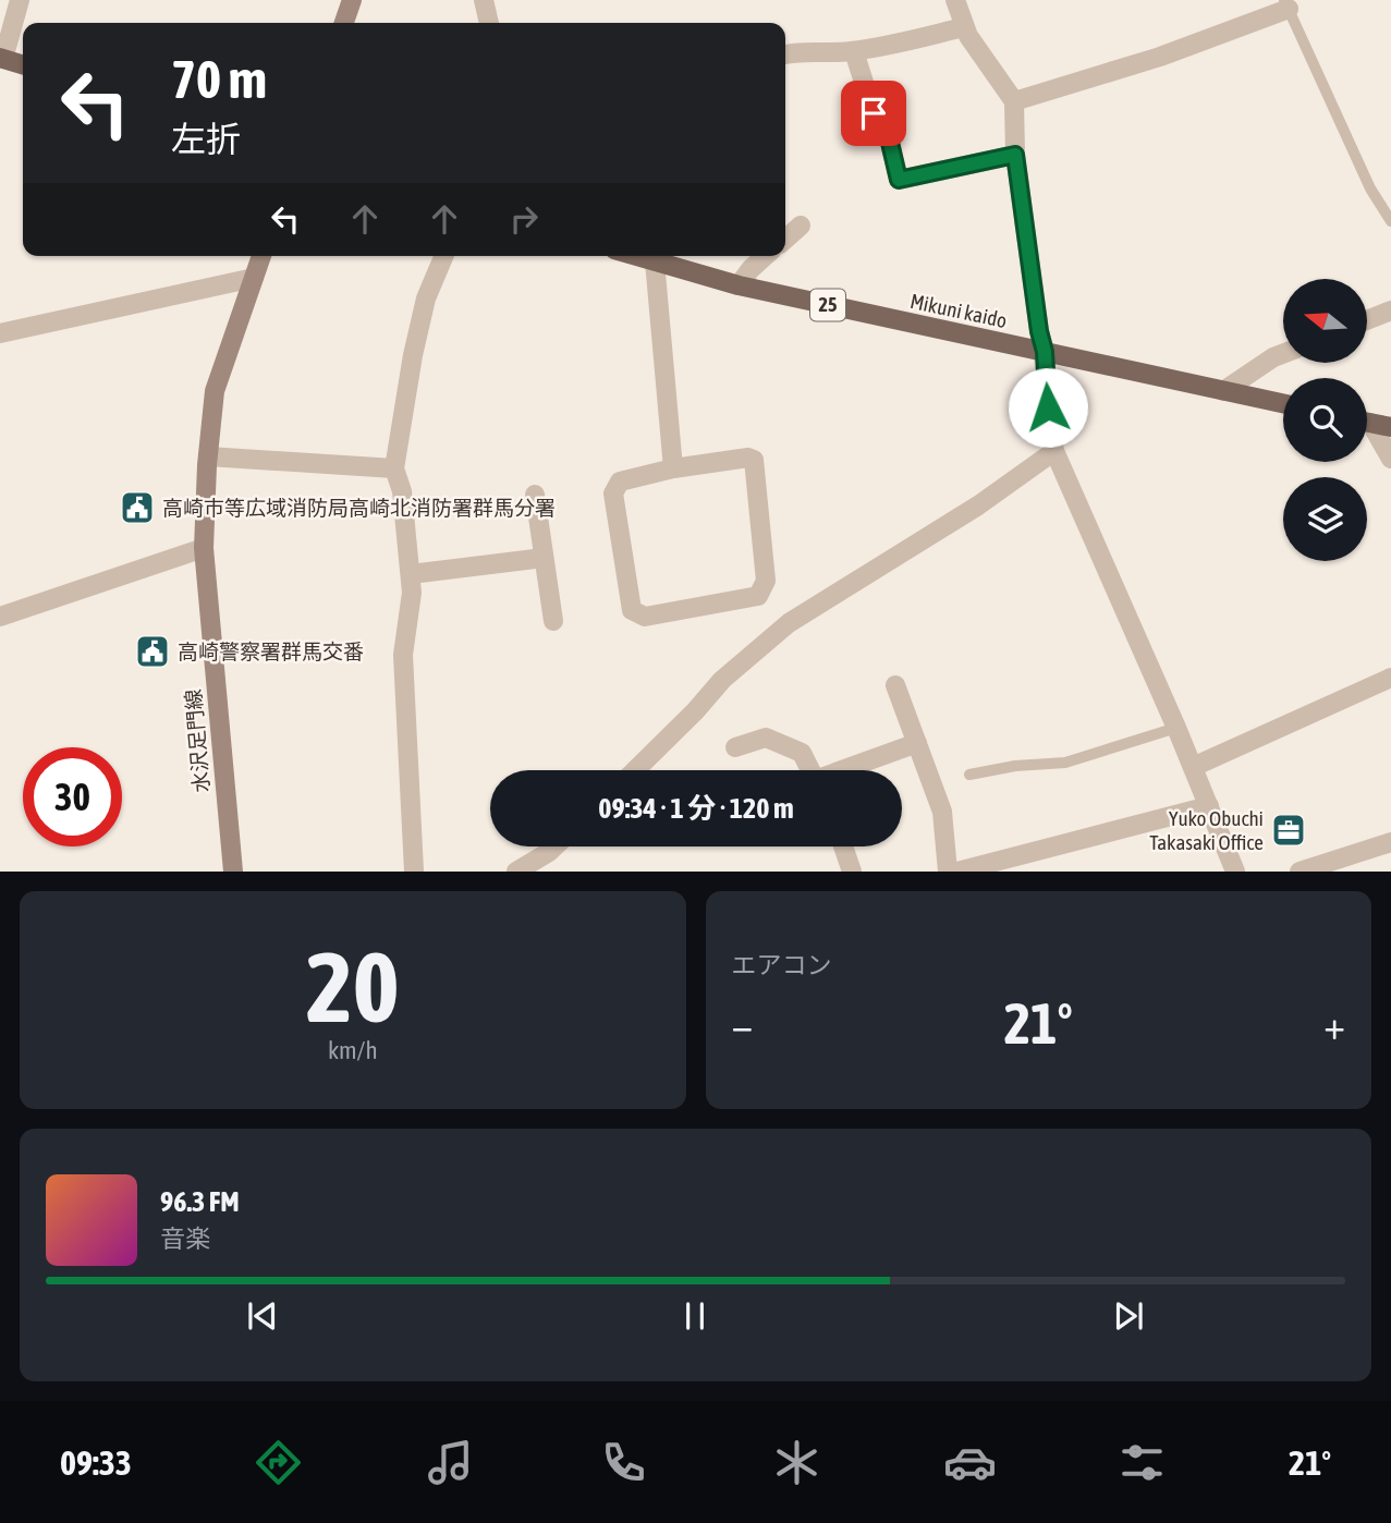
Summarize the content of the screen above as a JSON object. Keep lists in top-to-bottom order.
{
  "streets": {
    "main road": ["25", "Mikuni kaido", "水沢足門線"]
  },
  "places": {
    "public building": ["高崎市等広域消防局高崎北消防署群馬分署", "高崎警察署群馬交番"],
    "office": ["Yuko Obuchi Takasaki Office"]
  },
  "north": "left",
  "page": {
    "turn": ["70 m", "左折"],
    "limit": "30",
    "trip": "09:34 · 1 分 · 120 m",
    "tile": [
      ["20", "km/h"],
      "エアコン"
    ],
    "heat": ["−", "21°", "+"],
    "song": ["96.3 FM", "音楽"],
    "tabs": ["09:33", "21°"]
  }
}
